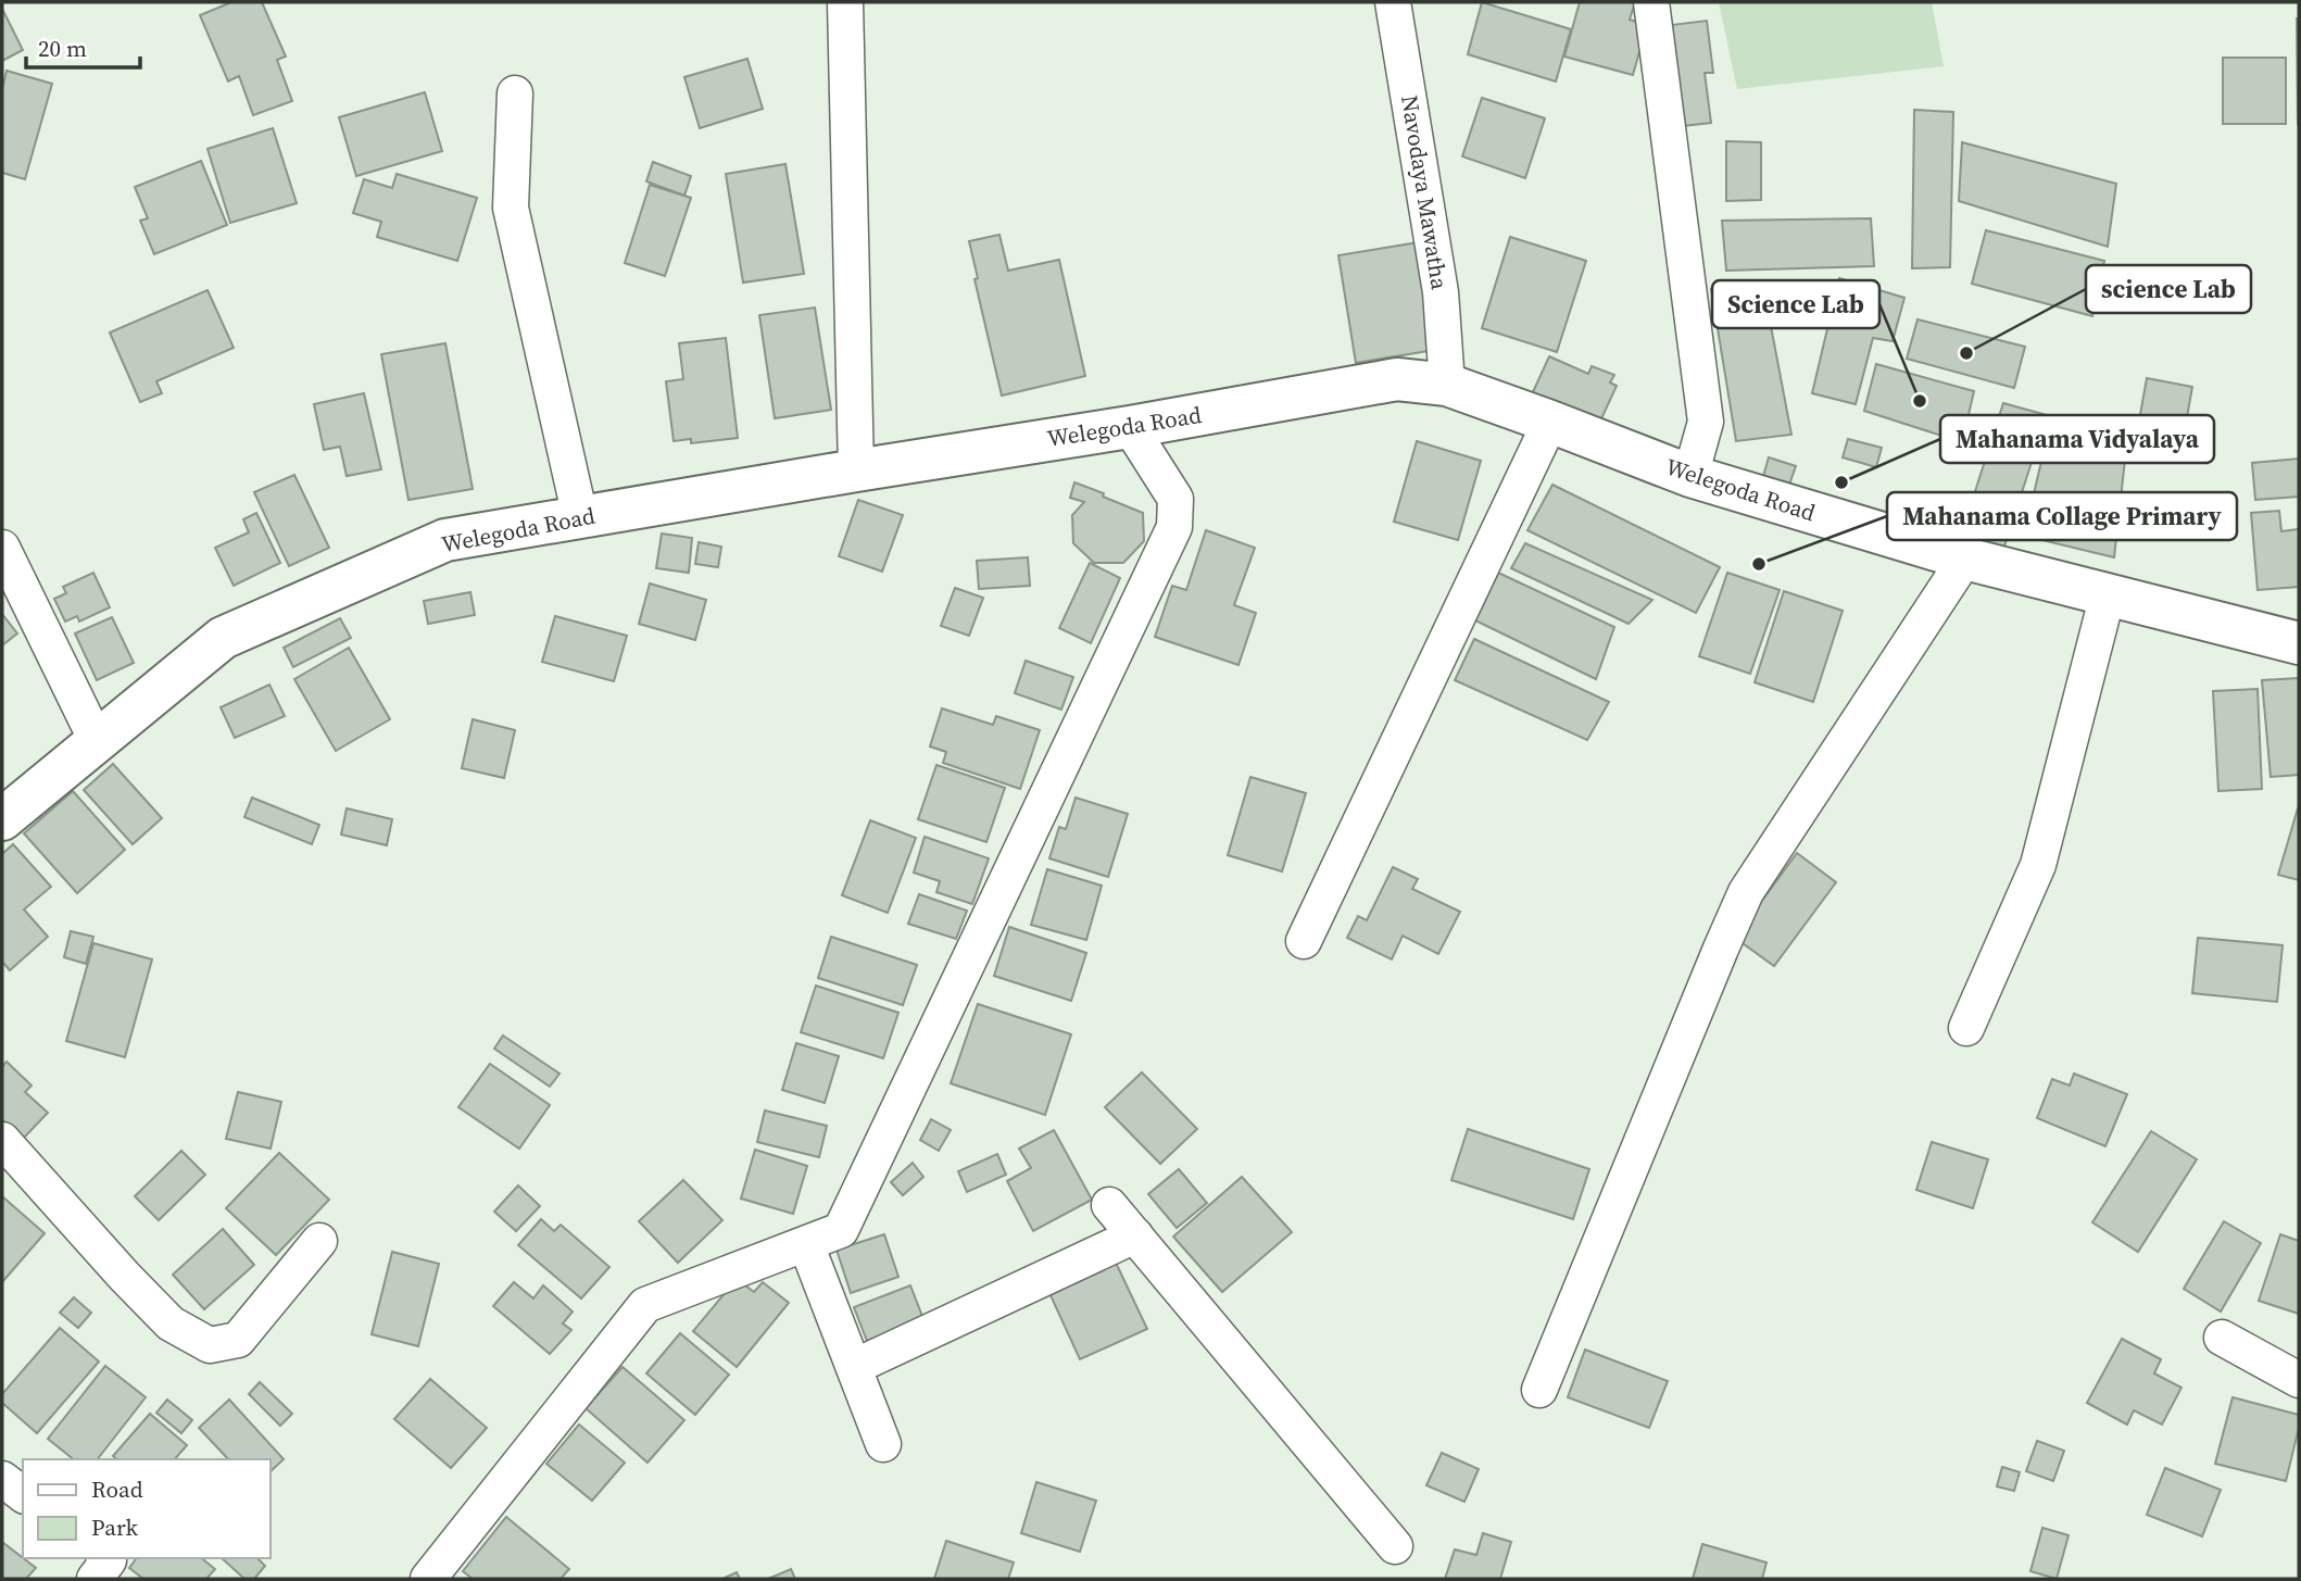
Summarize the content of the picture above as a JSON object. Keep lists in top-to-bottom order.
{
  "streets": {
    "street": ["Navodaya Mawatha", "Welegoda Road"]
  },
  "crossings": [
    ["Navodaya Mawatha", "Welegoda Road"]
  ],
  "places": [
    "science Lab",
    "Science Lab",
    "Mahanama Vidyalaya",
    "Mahanama Collage Primary"
  ],
  "legend": ["Road", "Park"],
  "scale_bar": "20 m"
}
